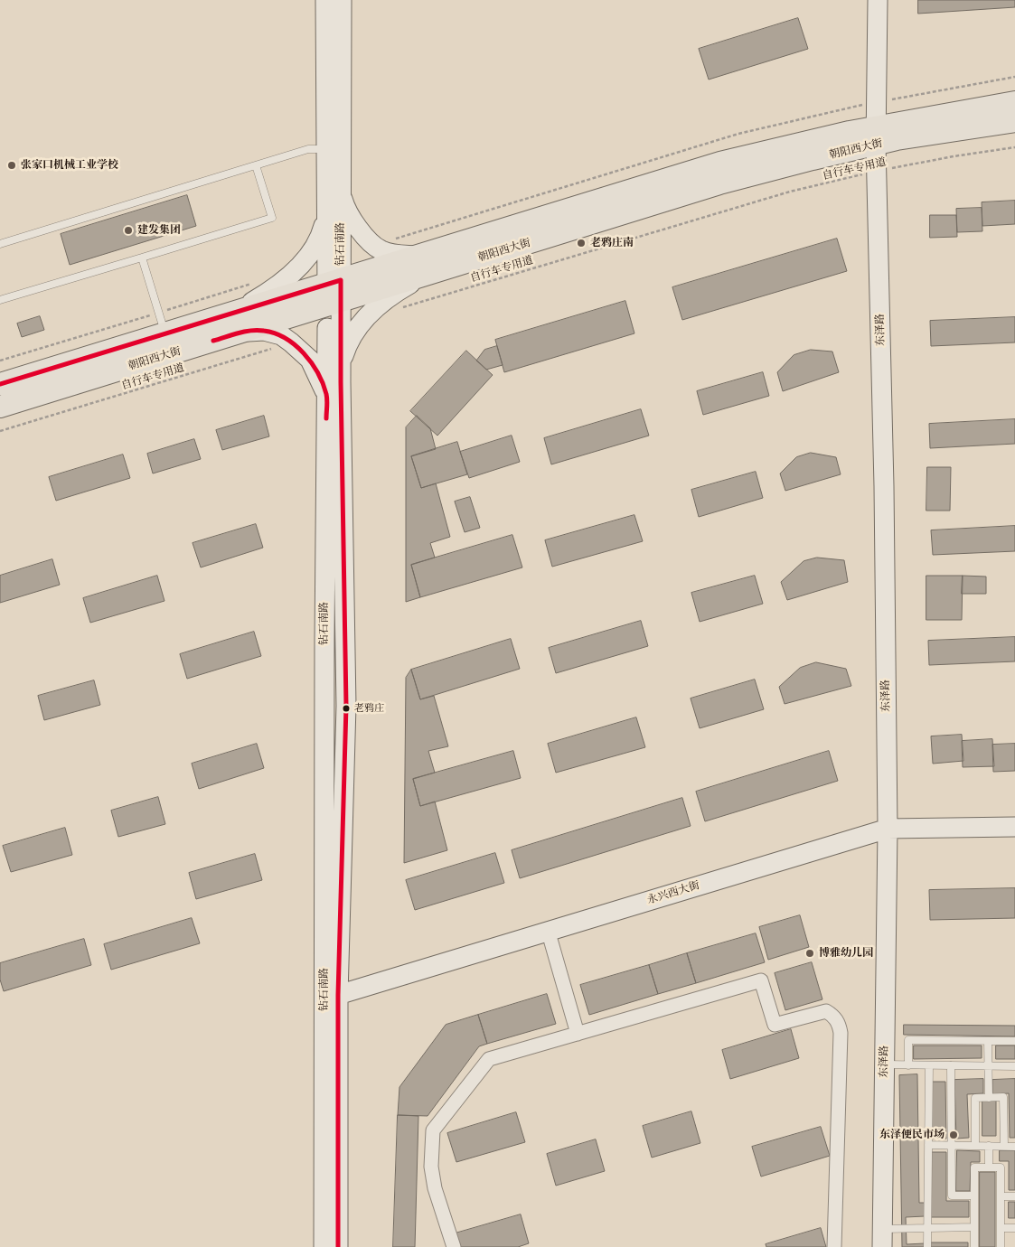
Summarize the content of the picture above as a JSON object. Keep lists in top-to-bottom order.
{
  "streets": {
    "main road": [
      "朝阳西大街",
      "钻石南路",
      "东泽路",
      "永兴西大街"
    ],
    "path": ["自行车专用道"]
  },
  "crossings": [
    ["朝阳西大街", "钻石南路"],
    ["朝阳西大街", "东泽路"],
    ["自行车专用道", "东泽路"],
    ["钻石南路", "永兴西大街"],
    ["东泽路", "永兴西大街"]
  ],
  "places": [
    "张家口机械工业学校",
    "建发集团",
    "老鸦庄南",
    "老鸦庄",
    "博雅幼儿园",
    "东泽便民市场"
  ]
}
